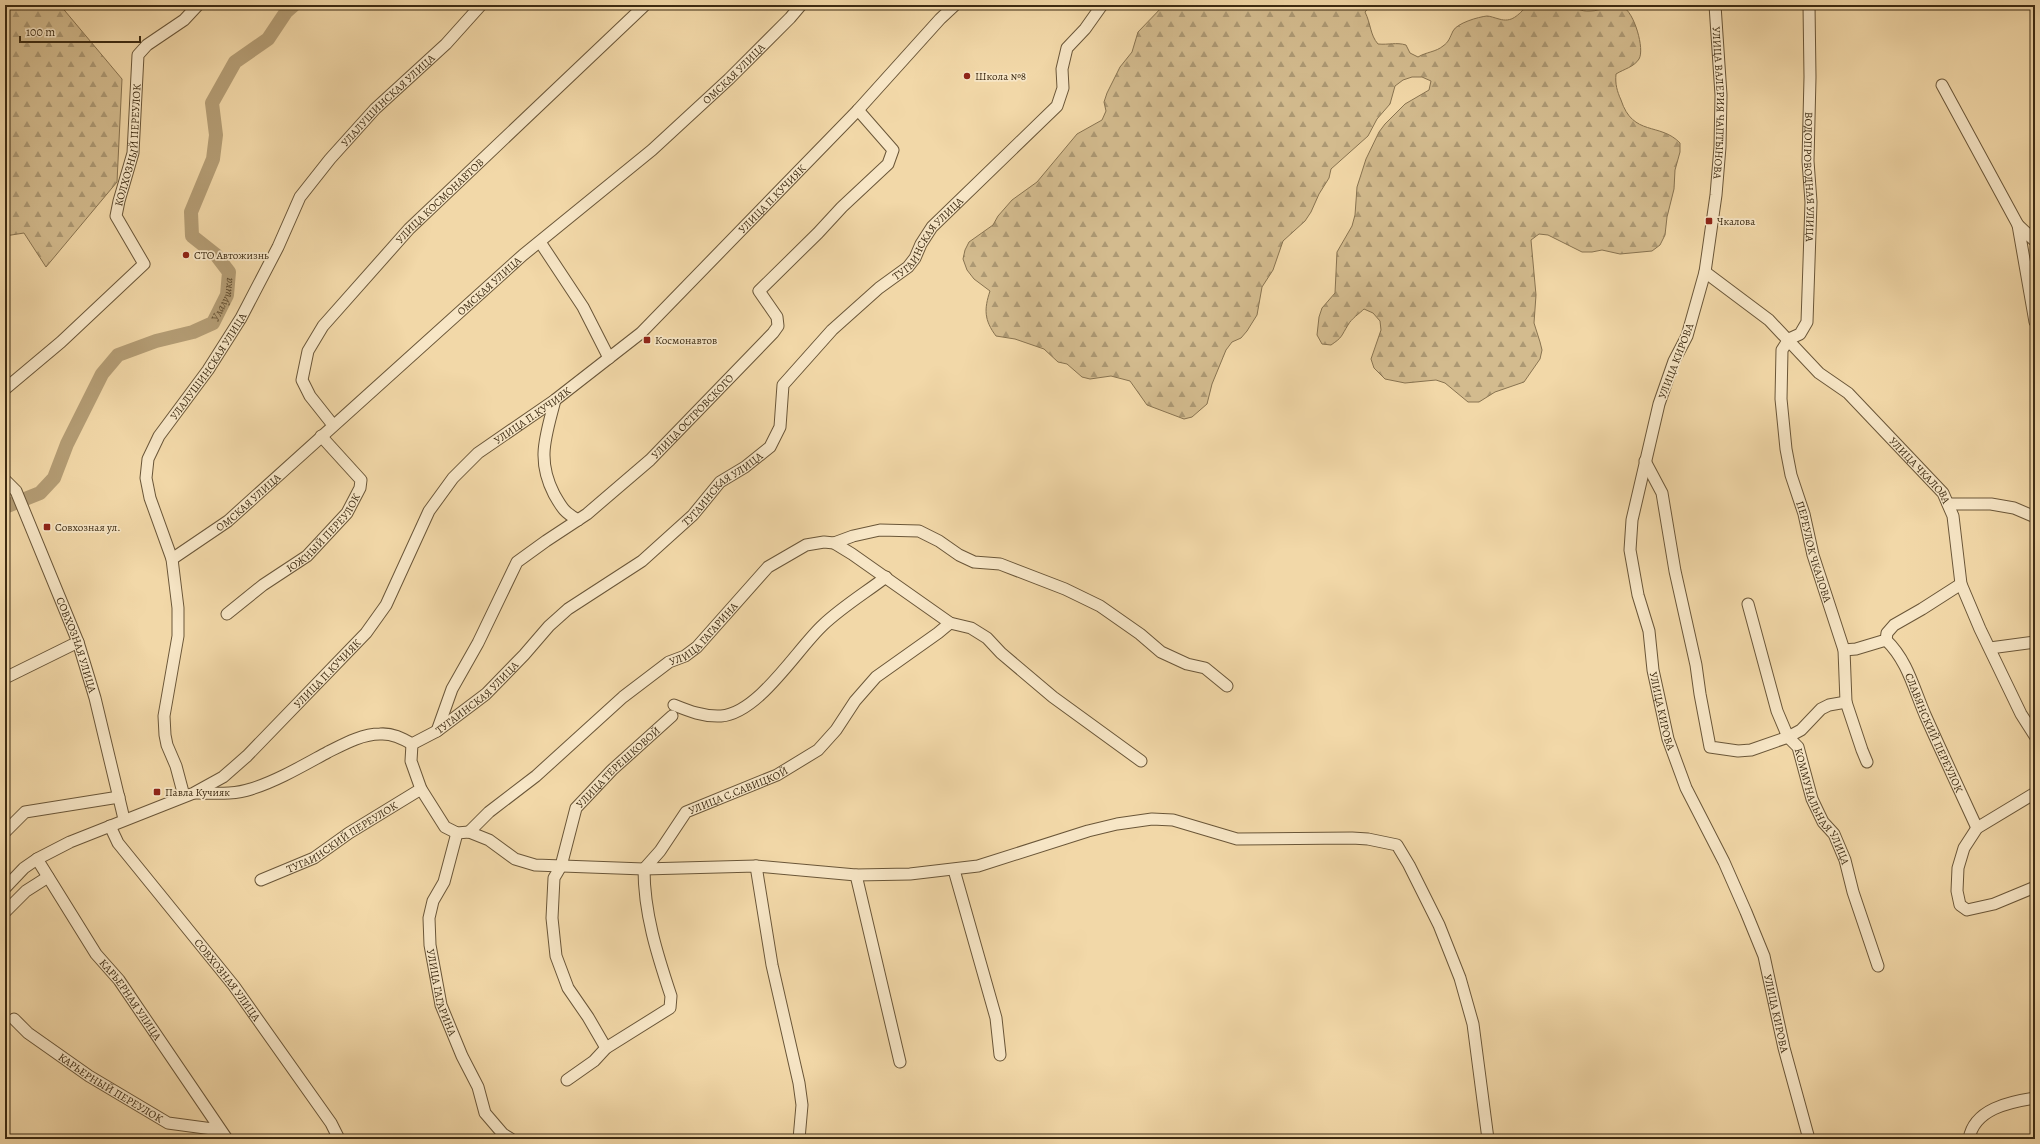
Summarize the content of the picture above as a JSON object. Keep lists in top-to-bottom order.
{
  "streets": {
    "street": [
      "ОМСКАЯ УЛИЦА",
      "УЛАЛУШИНСКАЯ УЛИЦА",
      "УЛИЦА ВАЛЕРИЯ ЧАПТЫНОВА",
      "КОЛХОЗНЫЙ ПЕРЕУЛОК",
      "ВОДОПРОВОДНАЯ УЛИЦА",
      "УЛИЦА П.КУЧИЯК",
      "УЛИЦА КОСМОНАВТОВ",
      "ТУГАИНСКАЯ УЛИЦА",
      "УЛИЦА КИРОВА",
      "УЛИЦА ОСТРОВСКОГО",
      "УЛИЦА ЧКАЛОВА",
      "ЮЖНЫЙ ПЕРЕУЛОК",
      "ПЕРЕУЛОК ЧКАЛОВА",
      "УЛИЦА ГАГАРИНА",
      "СОВХОЗНАЯ УЛИЦА",
      "СЛАВЯНСКИЙ ПЕРЕУЛОК",
      "УЛИЦА ТЕРЕШКОВОЙ",
      "УЛИЦА С.САВИЦКОЙ",
      "КОММУНАЛЬНАЯ УЛИЦА",
      "ТУГАИНСКИЙ ПЕРЕУЛОК",
      "КАРЬЕРНАЯ УЛИЦА",
      "КАРЬЕРНЫЙ ПЕРЕУЛОК"
    ]
  },
  "crossings": [
    ["ОМСКАЯ УЛИЦА", "УЛАЛУШИНСКАЯ УЛИЦА"],
    ["ОМСКАЯ УЛИЦА", "УЛИЦА КОСМОНАВТОВ"],
    ["ОМСКАЯ УЛИЦА", "ЮЖНЫЙ ПЕРЕУЛОК"],
    ["УЛАЛУШИНСКАЯ УЛИЦА", "УЛИЦА П.КУЧИЯК"],
    ["УЛИЦА ВАЛЕРИЯ ЧАПТЫНОВА", "УЛИЦА КИРОВА"],
    ["УЛИЦА ВАЛЕРИЯ ЧАПТЫНОВА", "УЛИЦА ЧКАЛОВА"],
    ["ВОДОПРОВОДНАЯ УЛИЦА", "УЛИЦА ЧКАЛОВА"],
    ["ВОДОПРОВОДНАЯ УЛИЦА", "ПЕРЕУЛОК ЧКАЛОВА"],
    ["УЛИЦА П.КУЧИЯК", "УЛИЦА ОСТРОВСКОГО"],
    ["УЛИЦА П.КУЧИЯК", "СОВХОЗНАЯ УЛИЦА"],
    ["УЛИЦА П.КУЧИЯК", "КАРЬЕРНАЯ УЛИЦА"],
    ["ТУГАИНСКАЯ УЛИЦА", "УЛИЦА ОСТРОВСКОГО"],
    ["УЛИЦА КИРОВА", "УЛИЦА ЧКАЛОВА"],
    ["УЛИЦА ЧКАЛОВА", "ПЕРЕУЛОК ЧКАЛОВА"],
    ["КАРЬЕРНАЯ УЛИЦА", "КАРЬЕРНЫЙ ПЕРЕУЛОК"]
  ],
  "water": ["Улалушка"],
  "places": {
    "other": ["Школа №8", "СТО Автожизнь"],
    "transit": [
      "Чкалова",
      "Космонавтов",
      "Совхозная ул.",
      "Павла Кучияк"
    ]
  },
  "scale_bar": "100 m"
}
